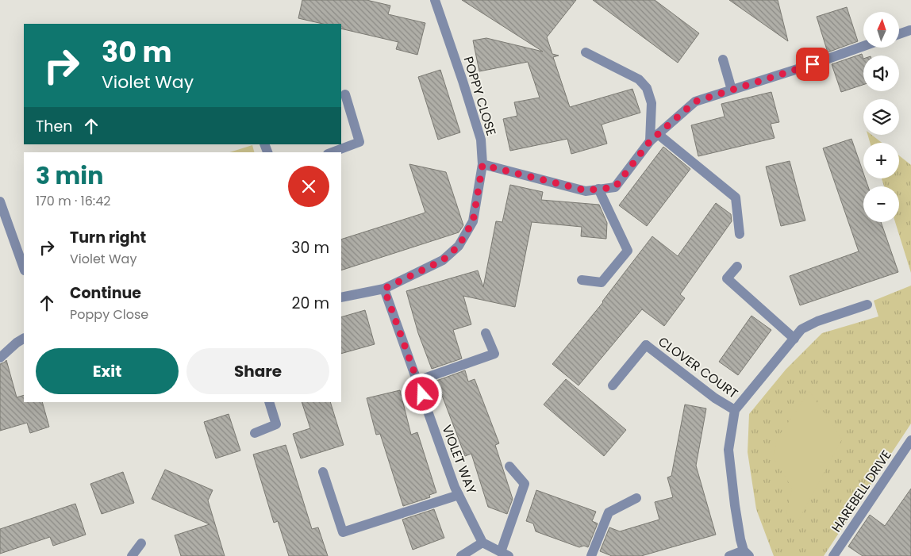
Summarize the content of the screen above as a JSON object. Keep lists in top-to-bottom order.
{
  "streets": {
    "street": [
      "POPPY CLOSE",
      "CLOVER COURT",
      "VIOLET WAY",
      "HAREBELL DRIVE"
    ]
  },
  "crossings": [
    ["POPPY CLOSE", "VIOLET WAY"]
  ],
  "north": "top",
  "page": {
    "map_buttons": ["+", "−"],
    "turn": ["30 m", "Violet Way"],
    "then": "Then",
    "heading": ["3 min", "170 m · 16:42"],
    "list": [
      {
        "name": "Turn right",
        "note": "Violet Way",
        "value": "30 m"
      },
      {
        "name": "Continue",
        "note": "Poppy Close",
        "value": "20 m"
      }
    ],
    "buttons": ["Exit", "Share"]
  }
}
